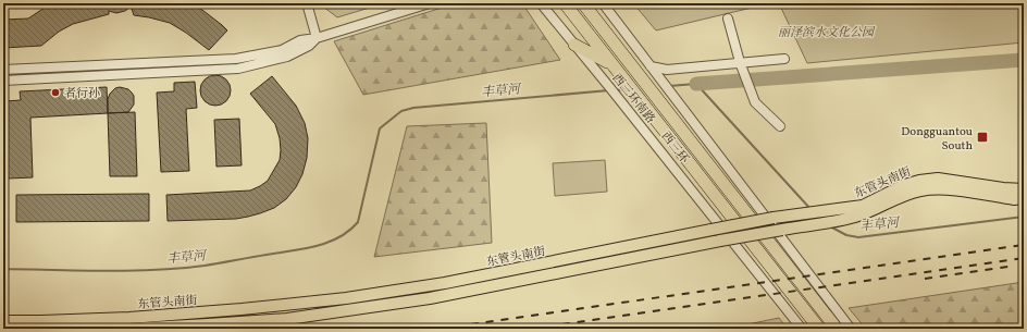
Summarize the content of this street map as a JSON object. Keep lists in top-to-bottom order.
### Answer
{
  "streets": {
    "highway": ["西三环"],
    "main road": ["东管头南街"],
    "street": ["西三环南路"]
  },
  "water": ["丰草河"],
  "parks": ["丽泽滨水文化公园"],
  "places": {
    "other": ["者行孙"],
    "transit": ["Dongguantou South"]
  }
}
